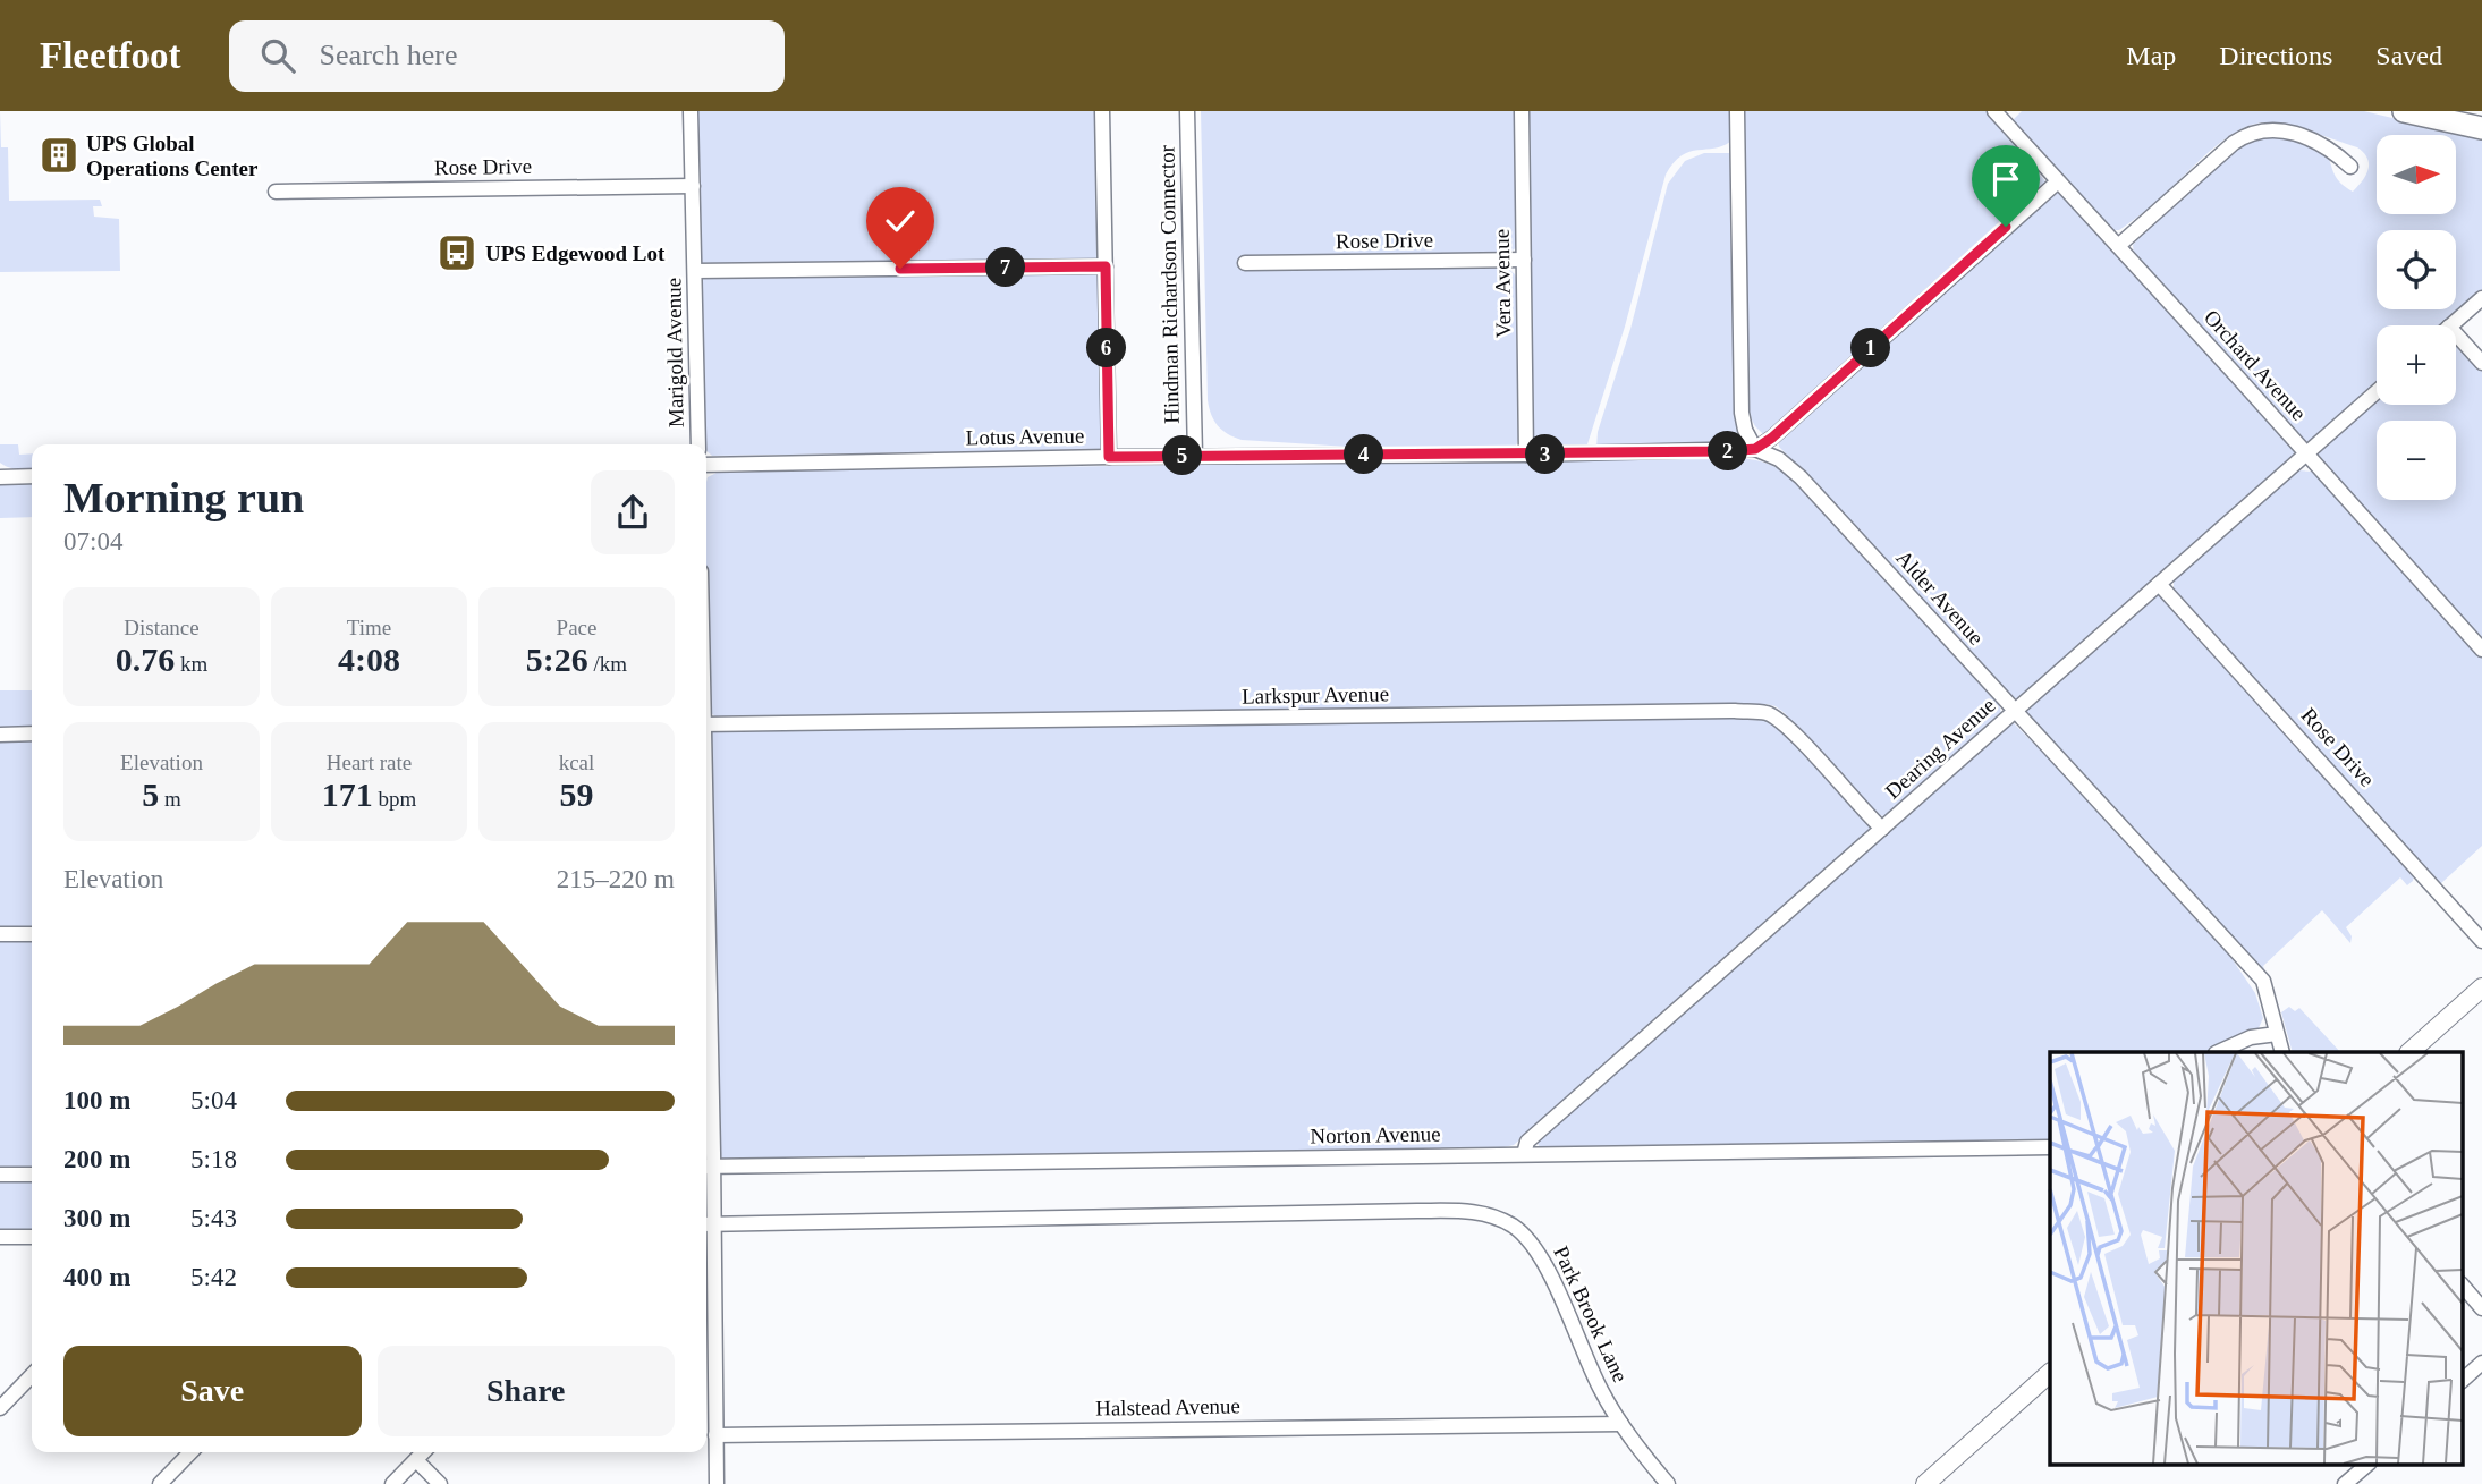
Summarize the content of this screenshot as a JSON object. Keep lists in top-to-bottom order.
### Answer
{
  "streets": {
    "street": [
      "Rose Drive",
      "Vera Avenue",
      "Hindman Richardson Connector",
      "Marigold Avenue",
      "Orchard Avenue",
      "Lotus Avenue",
      "Alder Avenue",
      "Larkspur Avenue",
      "Dearing Avenue",
      "Norton Avenue",
      "Park Brook Lane",
      "Halstead Avenue"
    ]
  },
  "crossings": [
    ["Rose Drive", "Vera Avenue"],
    ["Rose Drive", "Marigold Avenue"],
    ["Rose Drive", "Dearing Avenue"],
    ["Vera Avenue", "Lotus Avenue"],
    ["Hindman Richardson Connector", "Lotus Avenue"],
    ["Orchard Avenue", "Dearing Avenue"],
    ["Lotus Avenue", "Alder Avenue"],
    ["Alder Avenue", "Dearing Avenue"],
    ["Larkspur Avenue", "Dearing Avenue"],
    ["Dearing Avenue", "Norton Avenue"],
    ["Park Brook Lane", "Halstead Avenue"]
  ],
  "places": {
    "building": ["UPS Global Operations Center"],
    "bus stop": ["UPS Edgewood Lot"]
  },
  "north": "right",
  "page": {
    "header": "Fleetfoot",
    "search": "Search here",
    "nav": ["Map", "Directions", "Saved"],
    "map_buttons": ["+", "−"],
    "pins": [
      "7",
      "1",
      "6",
      "2",
      "3",
      "4",
      "5"
    ],
    "heading": ["Morning run", "07:04"],
    "stats": [
      ["Distance", "0.76 km"],
      ["Time", "4:08"],
      ["Pace", "5:26 /km"],
      ["Elevation", "5 m"],
      ["Heart rate", "171 bpm"],
      ["kcal", "59"]
    ],
    "chart": ["Elevation", "215–220 m"],
    "list": [
      {
        "name": "100 m",
        "note": "5:04"
      },
      {
        "name": "200 m",
        "note": "5:18"
      },
      {
        "name": "300 m",
        "note": "5:43"
      },
      {
        "name": "400 m",
        "note": "5:42"
      }
    ],
    "buttons": ["Save", "Share"]
  }
}
